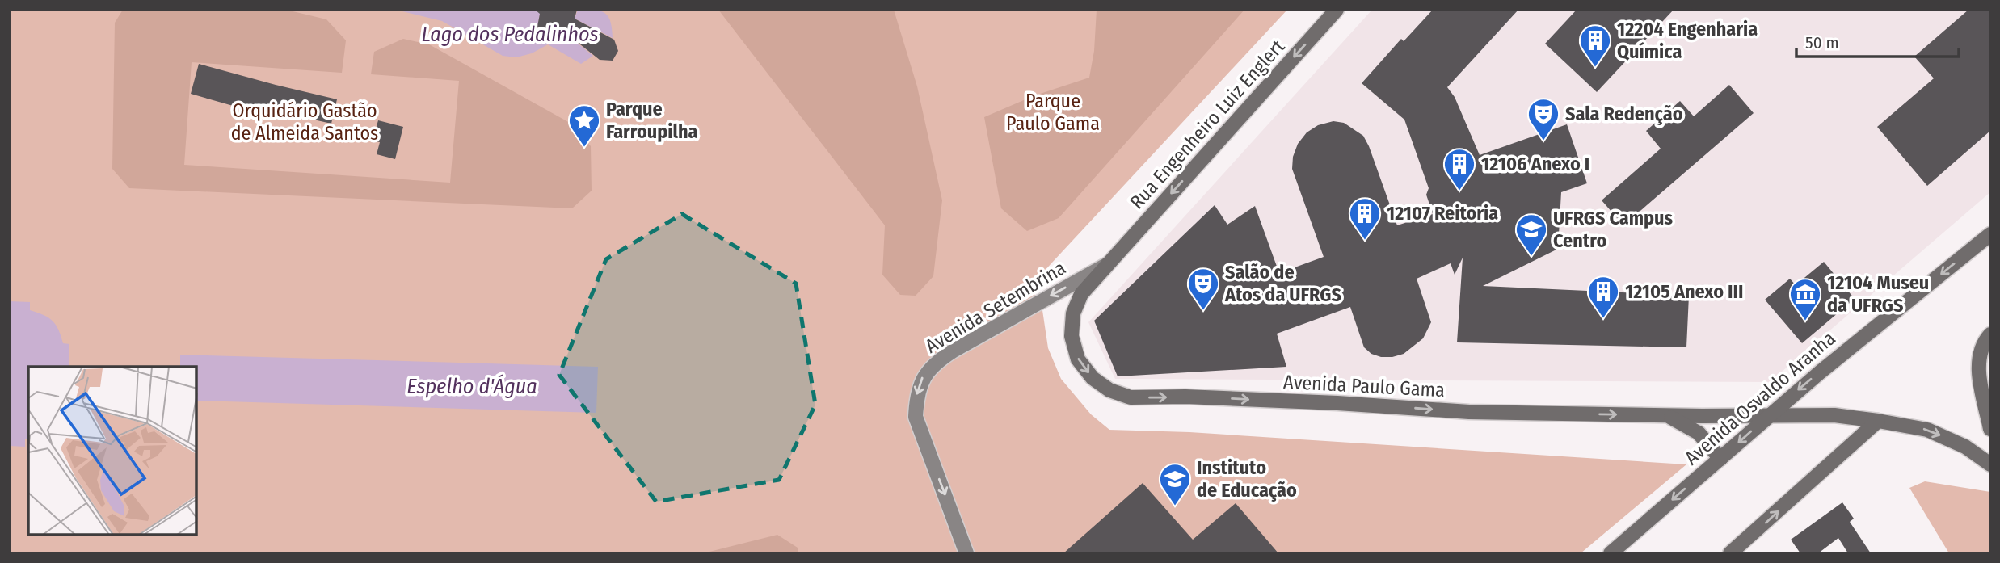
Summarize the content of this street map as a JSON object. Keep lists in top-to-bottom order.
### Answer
{
  "streets": {
    "main road": ["Rua Engenheiro Luiz Englert", "Avenida Paulo Gama", "Avenida Osvaldo Aranha"],
    "street": ["Avenida Setembrina"]
  },
  "crossings": [
    ["Rua Engenheiro Luiz Englert", "Avenida Setembrina"],
    ["Rua Engenheiro Luiz Englert", "Avenida Paulo Gama"],
    ["Avenida Setembrina", "Avenida Paulo Gama"],
    ["Avenida Paulo Gama", "Avenida Osvaldo Aranha"]
  ],
  "one_way": ["Rua Engenheiro Luiz Englert", "Avenida Paulo Gama"],
  "water": ["Lago dos Pedalinhos", "Espelho d'Água"],
  "parks": ["Parque Paulo Gama", "Orquidário Gastão de Almeida Santos"],
  "places": {
    "building": [
      "12204 Engenharia Química",
      "12106 Anexo I",
      "12107 Reitoria",
      "12105 Anexo III"
    ],
    "theatre": ["Sala Redenção", "Salão de Atos da UFRGS"],
    "place": ["Parque Farroupilha"],
    "school or university": ["UFRGS Campus Centro", "Instituto de Educação"],
    "museum": ["12104 Museu da UFRGS"]
  },
  "scale_bar": "50 m"
}
